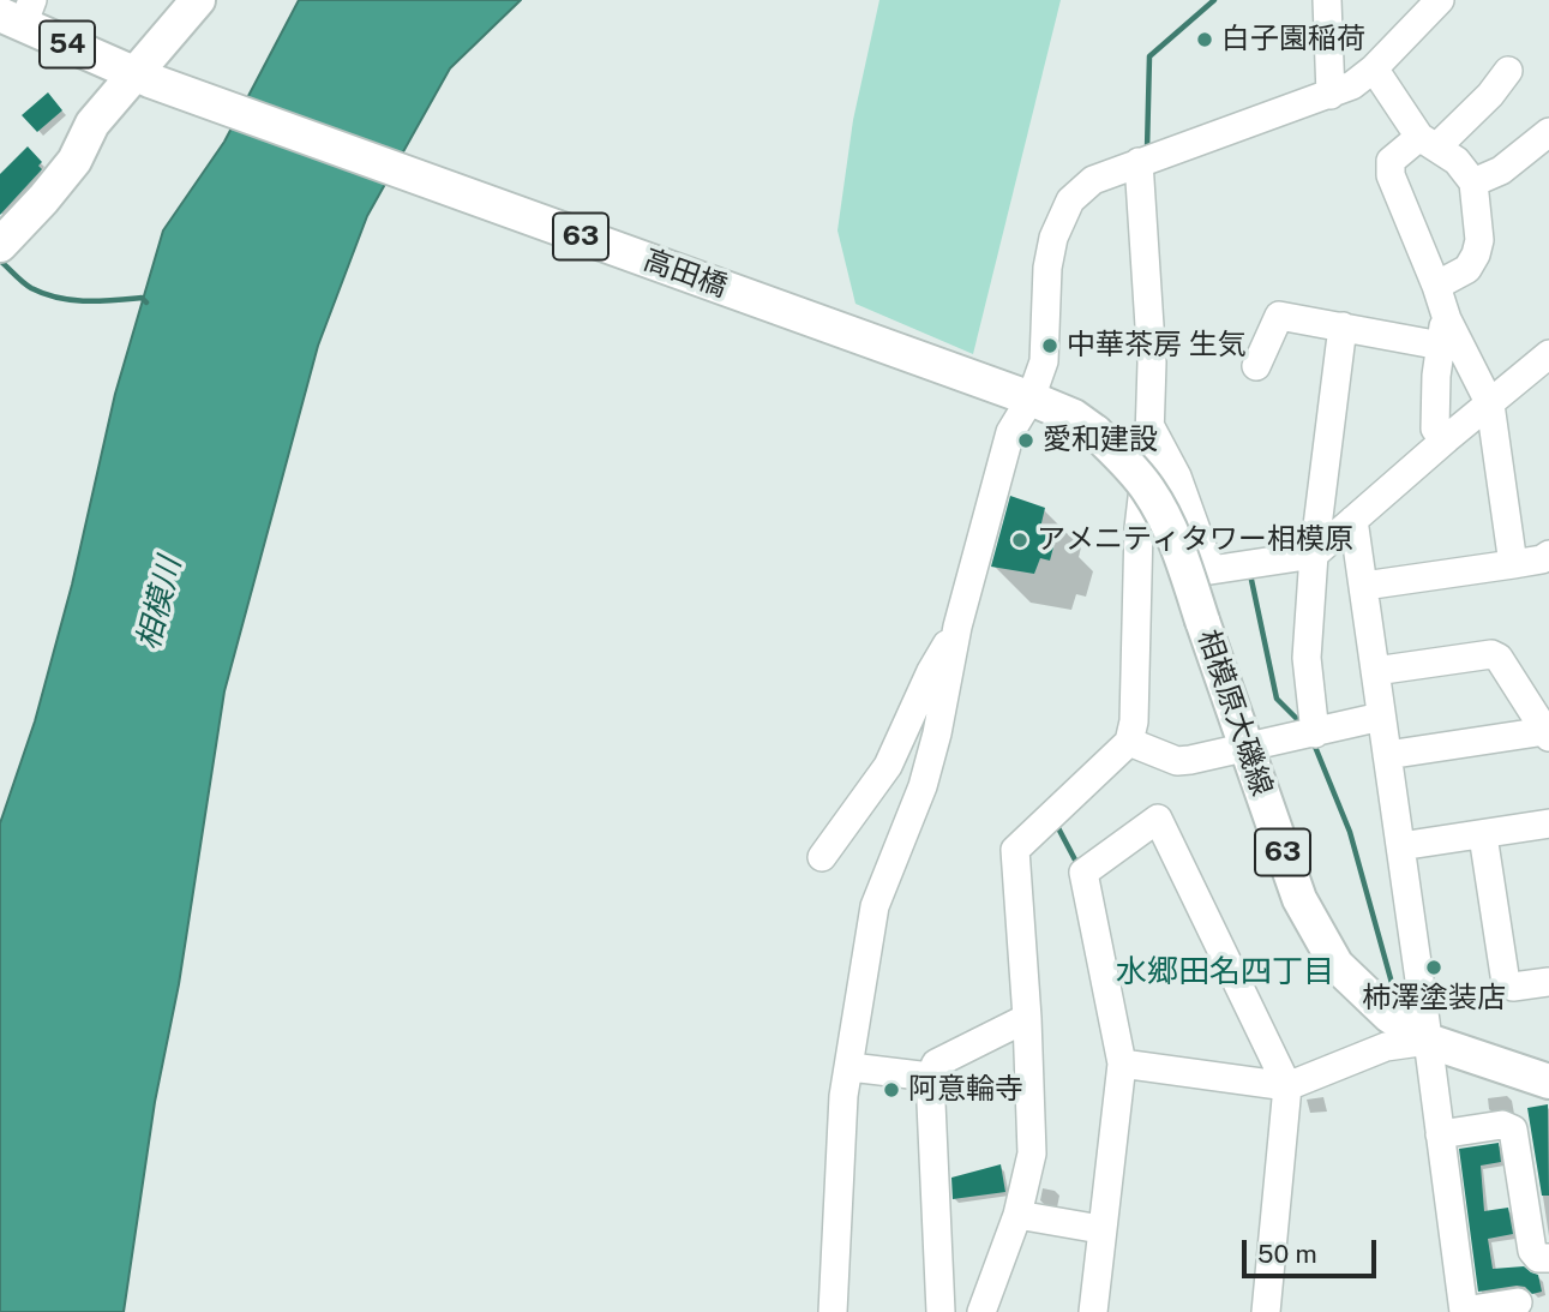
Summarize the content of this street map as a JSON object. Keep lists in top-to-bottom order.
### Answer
{
  "streets": {
    "main road": [
      "54",
      "63",
      "高田橋",
      "相模原大磯線"
    ]
  },
  "crossings": [
    ["54", "高田橋"],
    ["高田橋", "相模原大磯線"]
  ],
  "districts": ["水郷田名四丁目"],
  "water": ["相模川"],
  "places": [
    "白子園稲荷",
    "中華茶房 生気",
    "愛和建設",
    "アメニティタワー相模原",
    "柿澤塗装店",
    "阿意輪寺"
  ],
  "scale_bar": "50 m"
}
